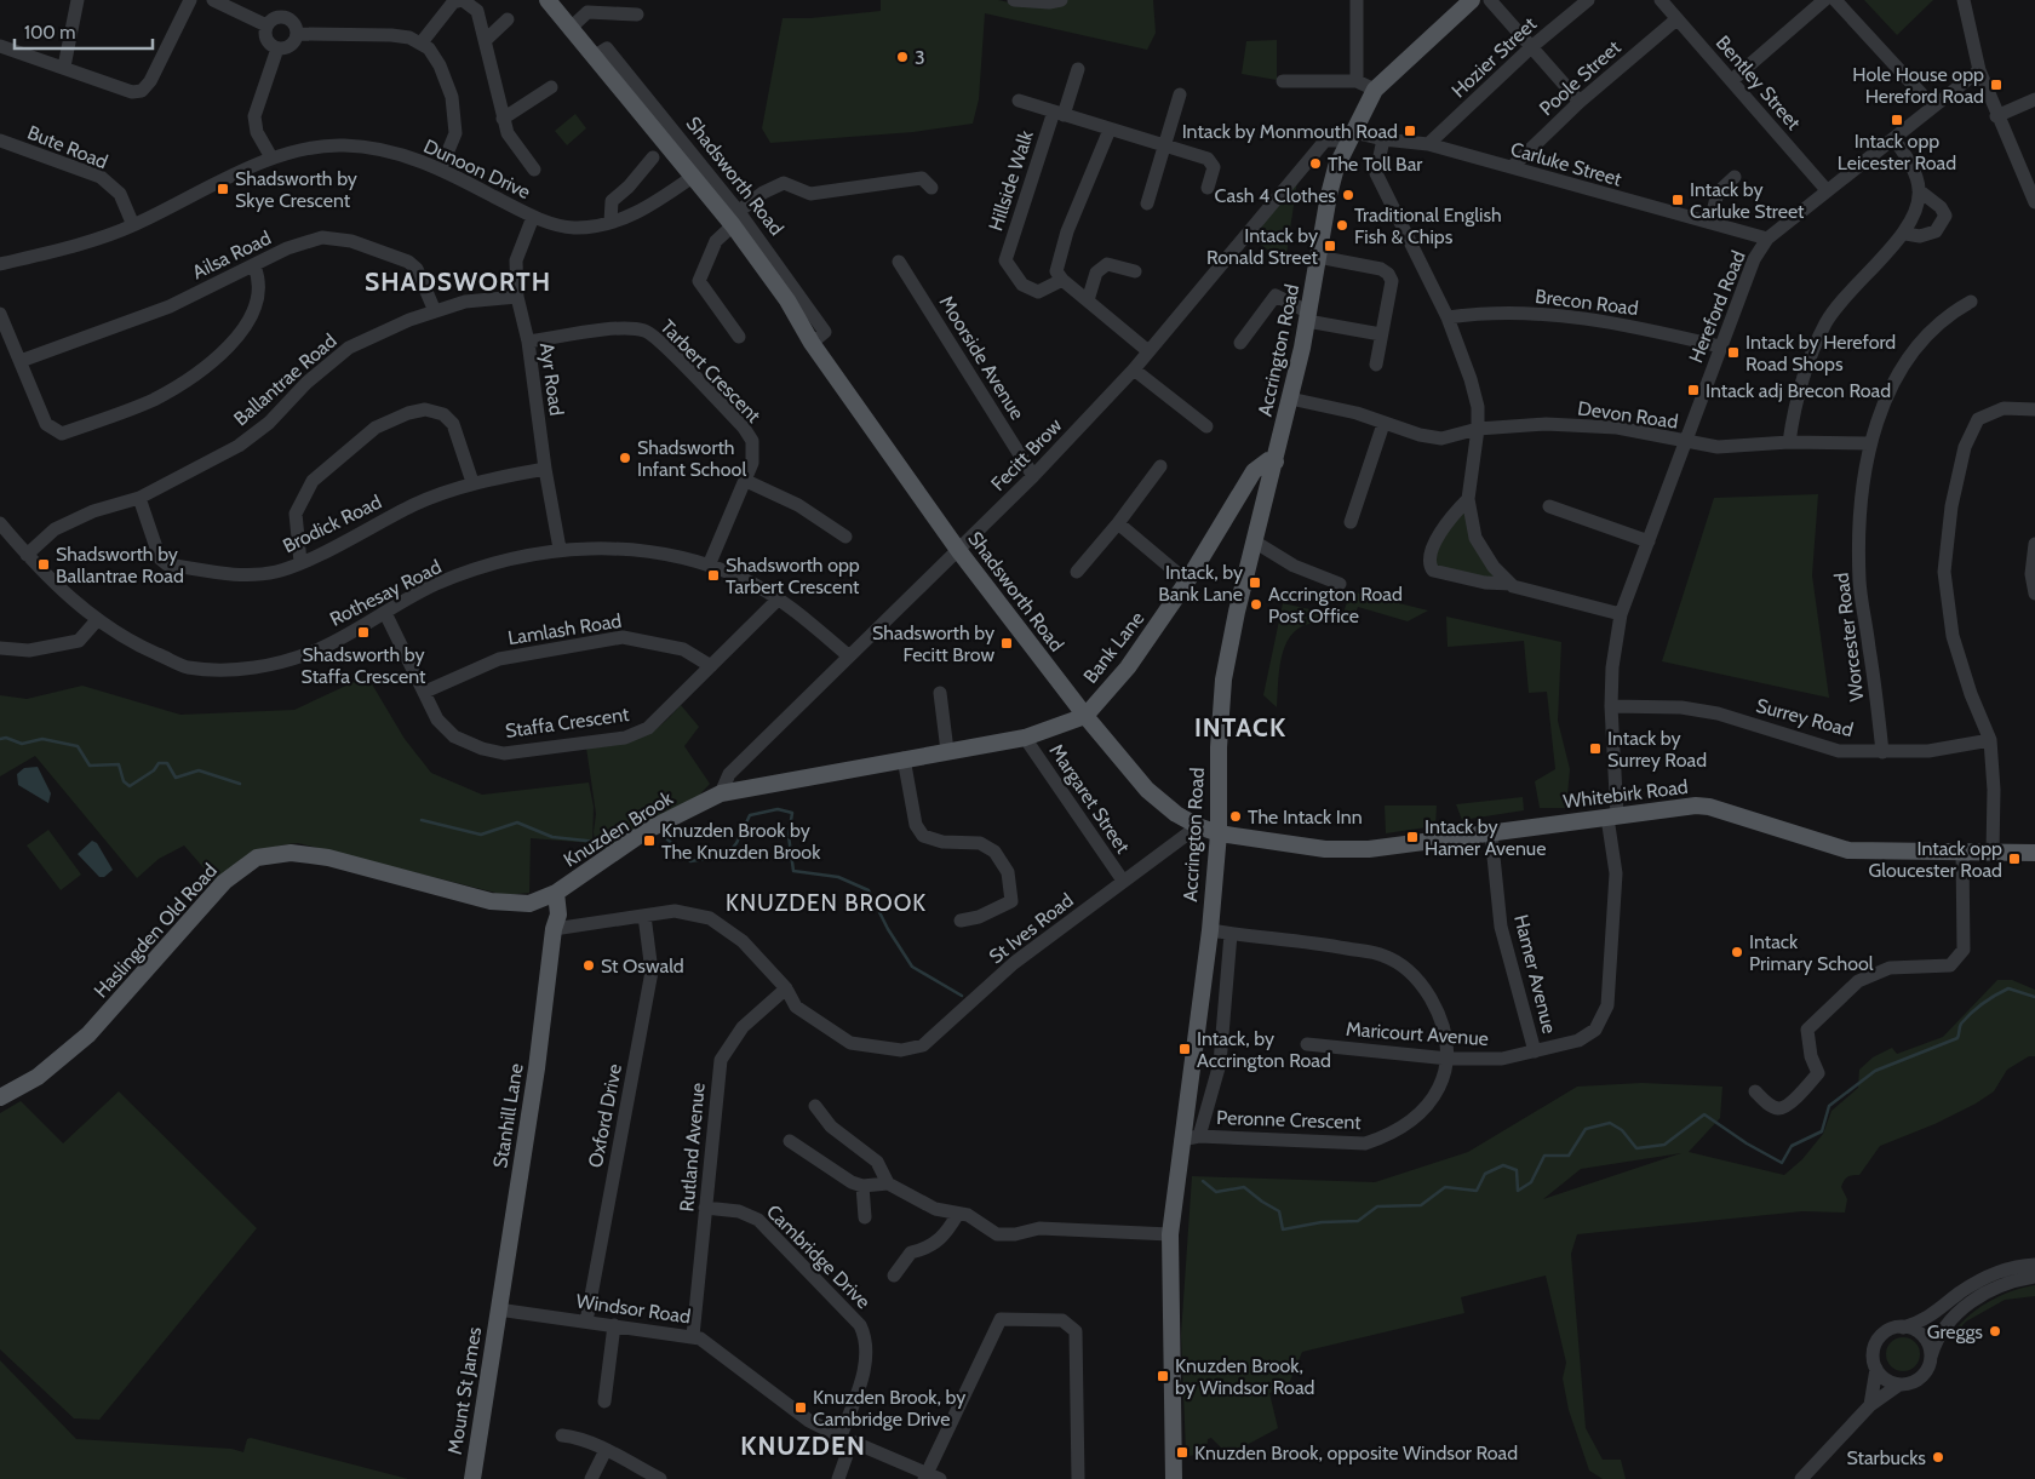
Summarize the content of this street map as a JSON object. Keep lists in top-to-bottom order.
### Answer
{
  "streets": {
    "main road": [
      "Shadsworth Road",
      "Accrington Road",
      "Bank Lane",
      "Whitebirk Road",
      "Knuzden Brook",
      "Haslingden Old Road",
      "Stanhill Lane",
      "Mount St James"
    ],
    "street": [
      "Hozier Street",
      "Poole Street",
      "Bentley Street",
      "Bute Road",
      "Carluke Street",
      "Dunoon Drive",
      "Hillside Walk",
      "Ailsa Road",
      "Brecon Road",
      "Hereford Road",
      "Moorside Avenue",
      "Tarbert Crescent",
      "Ballantrae Road",
      "Ayr Road",
      "Devon Road",
      "Fecitt Brow",
      "Brodick Road",
      "Rothesay Road",
      "Lamlash Road",
      "Worcester Road",
      "Surrey Road",
      "Staffa Crescent",
      "Margaret Street",
      "St Ives Road",
      "Hamer Avenue",
      "Maricourt Avenue",
      "Oxford Drive",
      "Peronne Crescent",
      "Rutland Avenue",
      "Cambridge Drive",
      "Windsor Road"
    ]
  },
  "crossings": [
    ["Hozier Street", "Carluke Street"],
    ["Poole Street", "Bentley Street"],
    ["Poole Street", "Carluke Street"],
    ["Bentley Street", "Hereford Road"],
    ["Bute Road", "Dunoon Drive"],
    ["Carluke Street", "Hereford Road"],
    ["Carluke Street", "Accrington Road"],
    ["Carluke Street", "Fecitt Brow"],
    ["Dunoon Drive", "Shadsworth Road"],
    ["Dunoon Drive", "Ayr Road"],
    ["Shadsworth Road", "Accrington Road"],
    ["Shadsworth Road", "Fecitt Brow"],
    ["Shadsworth Road", "Bank Lane"],
    ["Shadsworth Road", "Whitebirk Road"],
    ["Shadsworth Road", "St Ives Road"],
    ["Ailsa Road", "Ballantrae Road"],
    ["Brecon Road", "Hereford Road"],
    ["Hereford Road", "Devon Road"],
    ["Hereford Road", "Surrey Road"],
    ["Hereford Road", "Whitebirk Road"],
    ["Hereford Road", "Maricourt Avenue"],
    ["Accrington Road", "Devon Road"],
    ["Accrington Road", "Fecitt Brow"],
    ["Accrington Road", "Bank Lane"],
    ["Accrington Road", "Whitebirk Road"],
    ["Accrington Road", "Peronne Crescent"],
    ["Moorside Avenue", "Fecitt Brow"],
    ["Tarbert Crescent", "Ayr Road"],
    ["Tarbert Crescent", "Rothesay Road"],
    ["Ballantrae Road", "Ayr Road"],
    ["Ballantrae Road", "Brodick Road"],
    ["Ballantrae Road", "Rothesay Road"],
    ["Ayr Road", "Brodick Road"],
    ["Ayr Road", "Rothesay Road"],
    ["Devon Road", "Worcester Road"],
    ["Fecitt Brow", "Rothesay Road"],
    ["Fecitt Brow", "Bank Lane"],
    ["Fecitt Brow", "Knuzden Brook"],
    ["Rothesay Road", "Staffa Crescent"],
    ["Lamlash Road", "Staffa Crescent"],
    ["Worcester Road", "Surrey Road"],
    ["Bank Lane", "Margaret Street"],
    ["Bank Lane", "Knuzden Brook"],
    ["Whitebirk Road", "Hamer Avenue"],
    ["Whitebirk Road", "Maricourt Avenue"],
    ["Margaret Street", "St Ives Road"],
    ["Knuzden Brook", "Haslingden Old Road"],
    ["Knuzden Brook", "Stanhill Lane"],
    ["St Ives Road", "Stanhill Lane"],
    ["St Ives Road", "Oxford Drive"],
    ["St Ives Road", "Rutland Avenue"],
    ["Hamer Avenue", "Maricourt Avenue"],
    ["Maricourt Avenue", "Peronne Crescent"],
    ["Stanhill Lane", "Windsor Road"],
    ["Stanhill Lane", "Mount St James"],
    ["Oxford Drive", "Windsor Road"],
    ["Rutland Avenue", "Cambridge Drive"],
    ["Rutland Avenue", "Windsor Road"],
    ["Cambridge Drive", "Windsor Road"],
    ["Windsor Road", "Mount St James"]
  ],
  "districts": [
    "SHADSWORTH",
    "INTACK",
    "KNUZDEN BROOK",
    "KNUZDEN"
  ],
  "places": {
    "other": [
      "3",
      "The Toll Bar",
      "Cash 4 Clothes",
      "Traditional English Fish & Chips",
      "Shadsworth Infant School",
      "Accrington Road Post Office",
      "The Intack Inn",
      "Intack Primary School",
      "St Oswald",
      "Greggs",
      "Starbucks"
    ],
    "transit": [
      "Hole House opp Hereford Road",
      "Intack opp Leicester Road",
      "Intack by Monmouth Road",
      "Shadsworth by Skye Crescent",
      "Intack by Carluke Street",
      "Intack by Ronald Street",
      "Intack by Hereford Road Shops",
      "Intack adj Brecon Road",
      "Shadsworth by Ballantrae Road",
      "Shadsworth opp Tarbert Crescent",
      "Intack, by Bank Lane",
      "Shadsworth by Staffa Crescent",
      "Shadsworth by Fecitt Brow",
      "Intack by Surrey Road",
      "Intack by Hamer Avenue",
      "Knuzden Brook by The Knuzden Brook",
      "Intack opp Gloucester Road",
      "Intack, by Accrington Road",
      "Knuzden Brook, by Windsor Road",
      "Knuzden Brook, by Cambridge Drive",
      "Knuzden Brook, opposite Windsor Road"
    ]
  },
  "scale_bar": "100 m"
}
